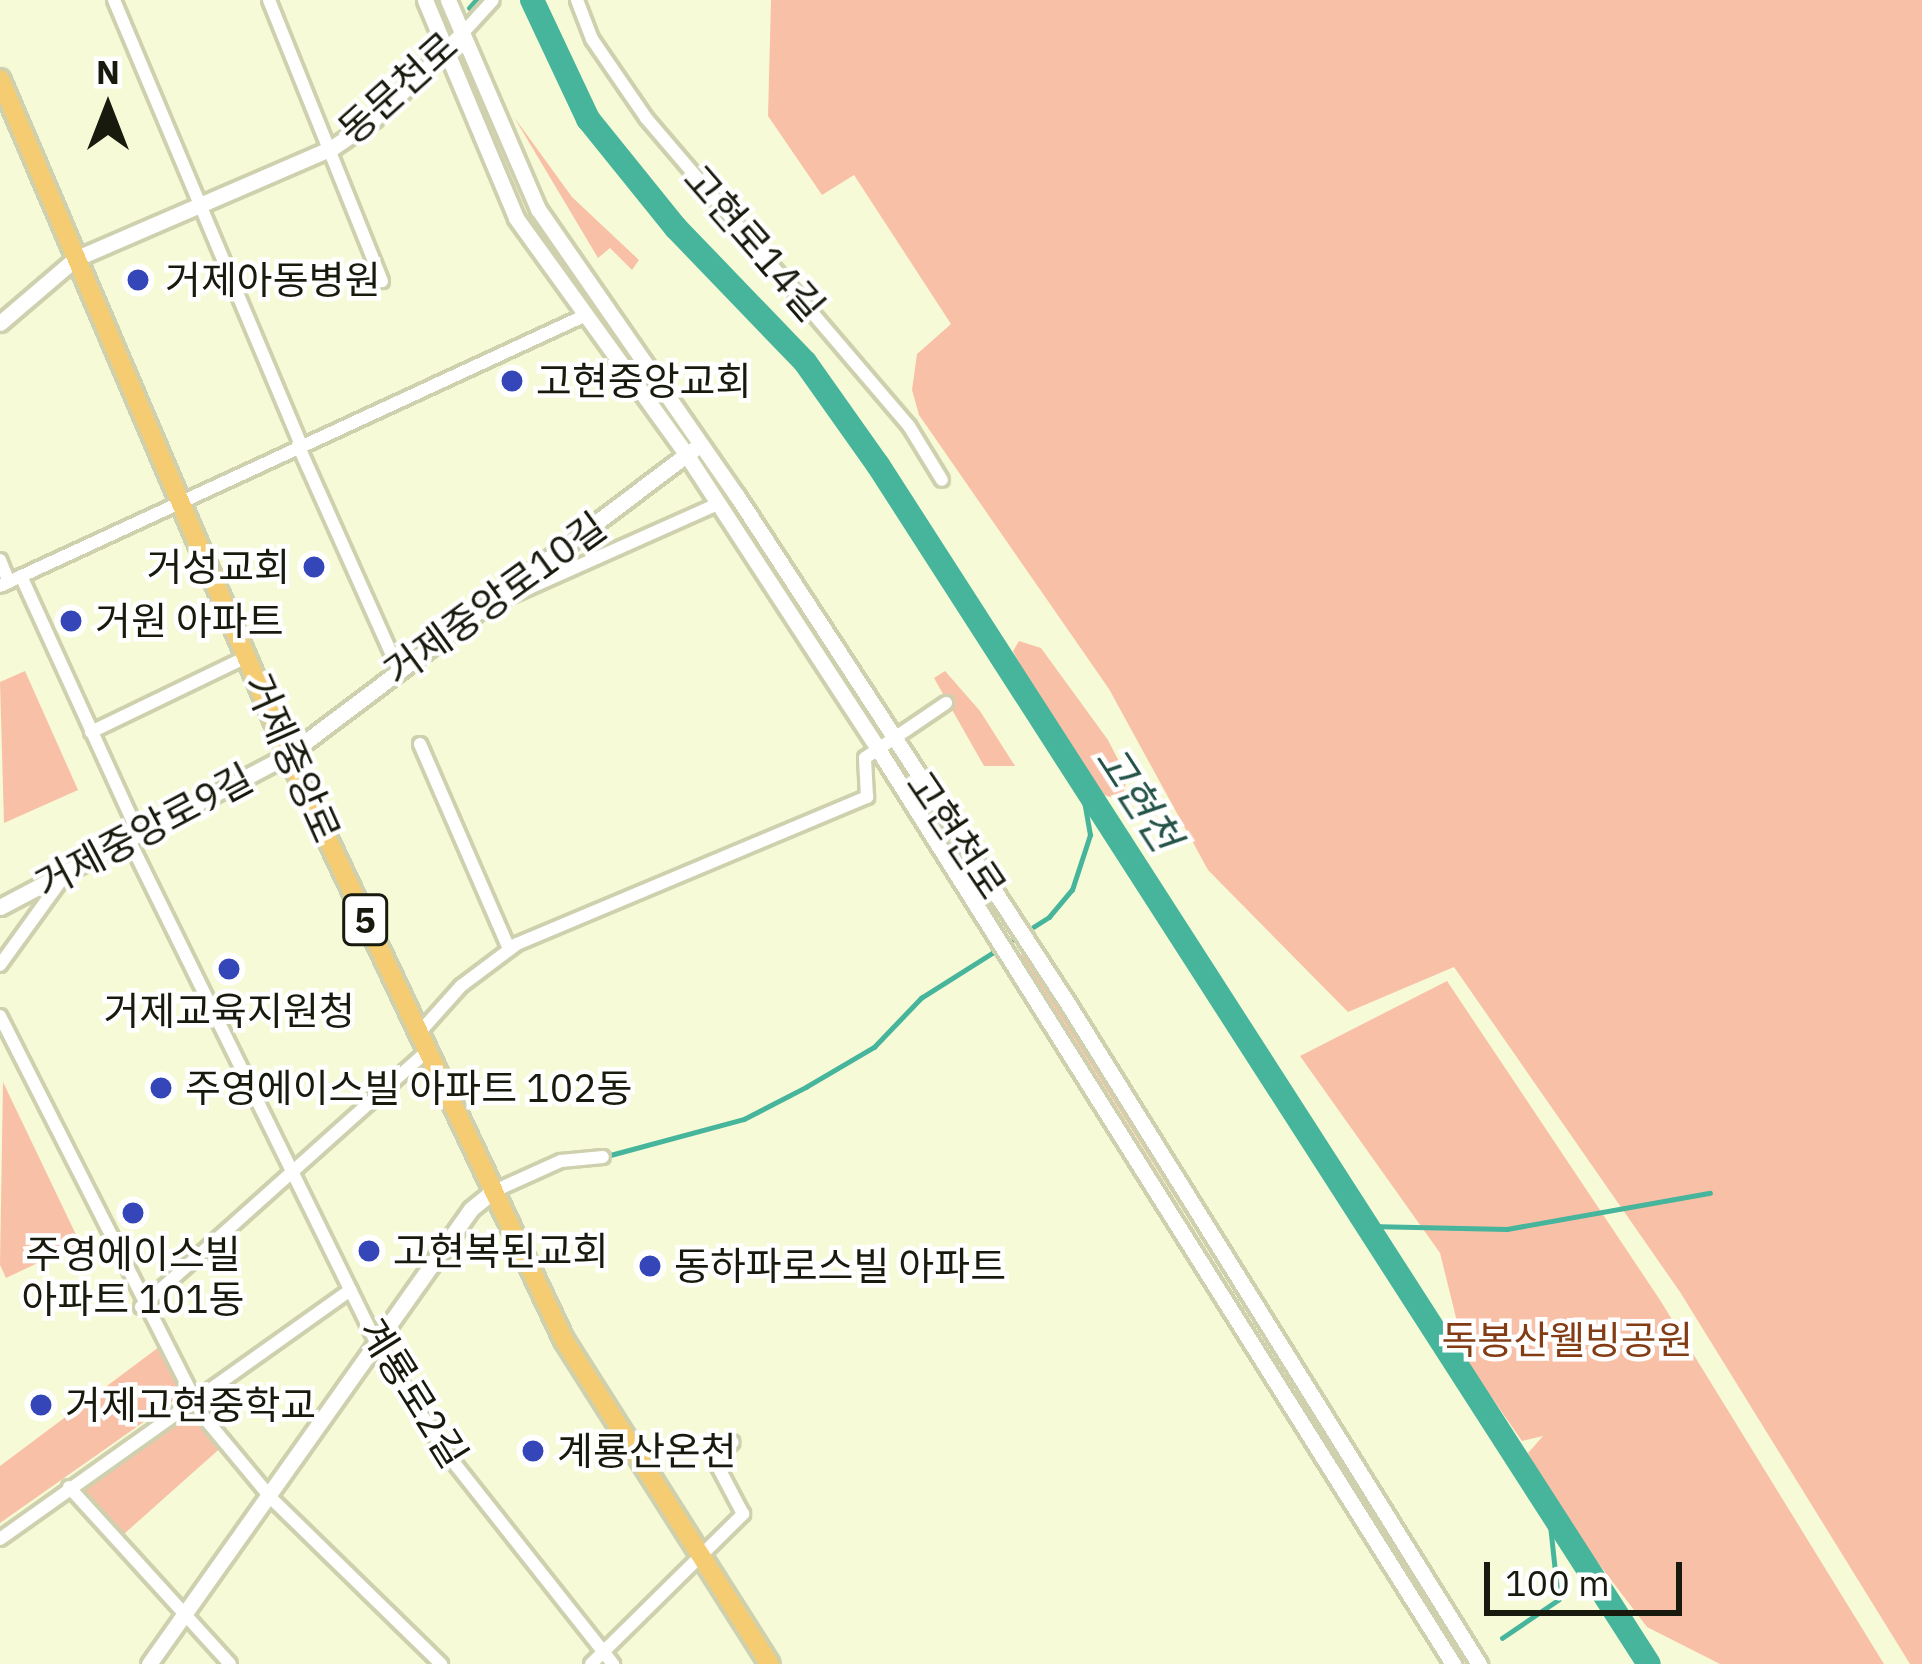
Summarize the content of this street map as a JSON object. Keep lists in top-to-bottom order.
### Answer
{
  "streets": {
    "main road": ["거제중앙로", "5"],
    "street": [
      "동문천로",
      "고현로14길",
      "거제중앙로10길",
      "거제중앙로9길",
      "고현천로",
      "계룡로2길"
    ]
  },
  "crossings": [
    ["동문천로", "거제중앙로"],
    ["동문천로", "고현천로"],
    ["거제중앙로10길", "거제중앙로"],
    ["거제중앙로10길", "거제중앙로9길"],
    ["거제중앙로10길", "고현천로"],
    ["거제중앙로", "거제중앙로9길"],
    ["거제중앙로9길", "계룡로2길"]
  ],
  "water": ["고현천"],
  "parks": ["독봉산웰빙공원"],
  "places": [
    "거제아동병원",
    "고현중앙교회",
    "거성교회",
    "거원 아파트",
    "거제교육지원청",
    "주영에이스빌 아파트 102동",
    "주영에이스빌 아파트 101동",
    "고현복된교회",
    "동하파로스빌 아파트",
    "거제고현중학교",
    "계룡산온천"
  ],
  "scale_bar": "100 m",
  "north": "top"
}
